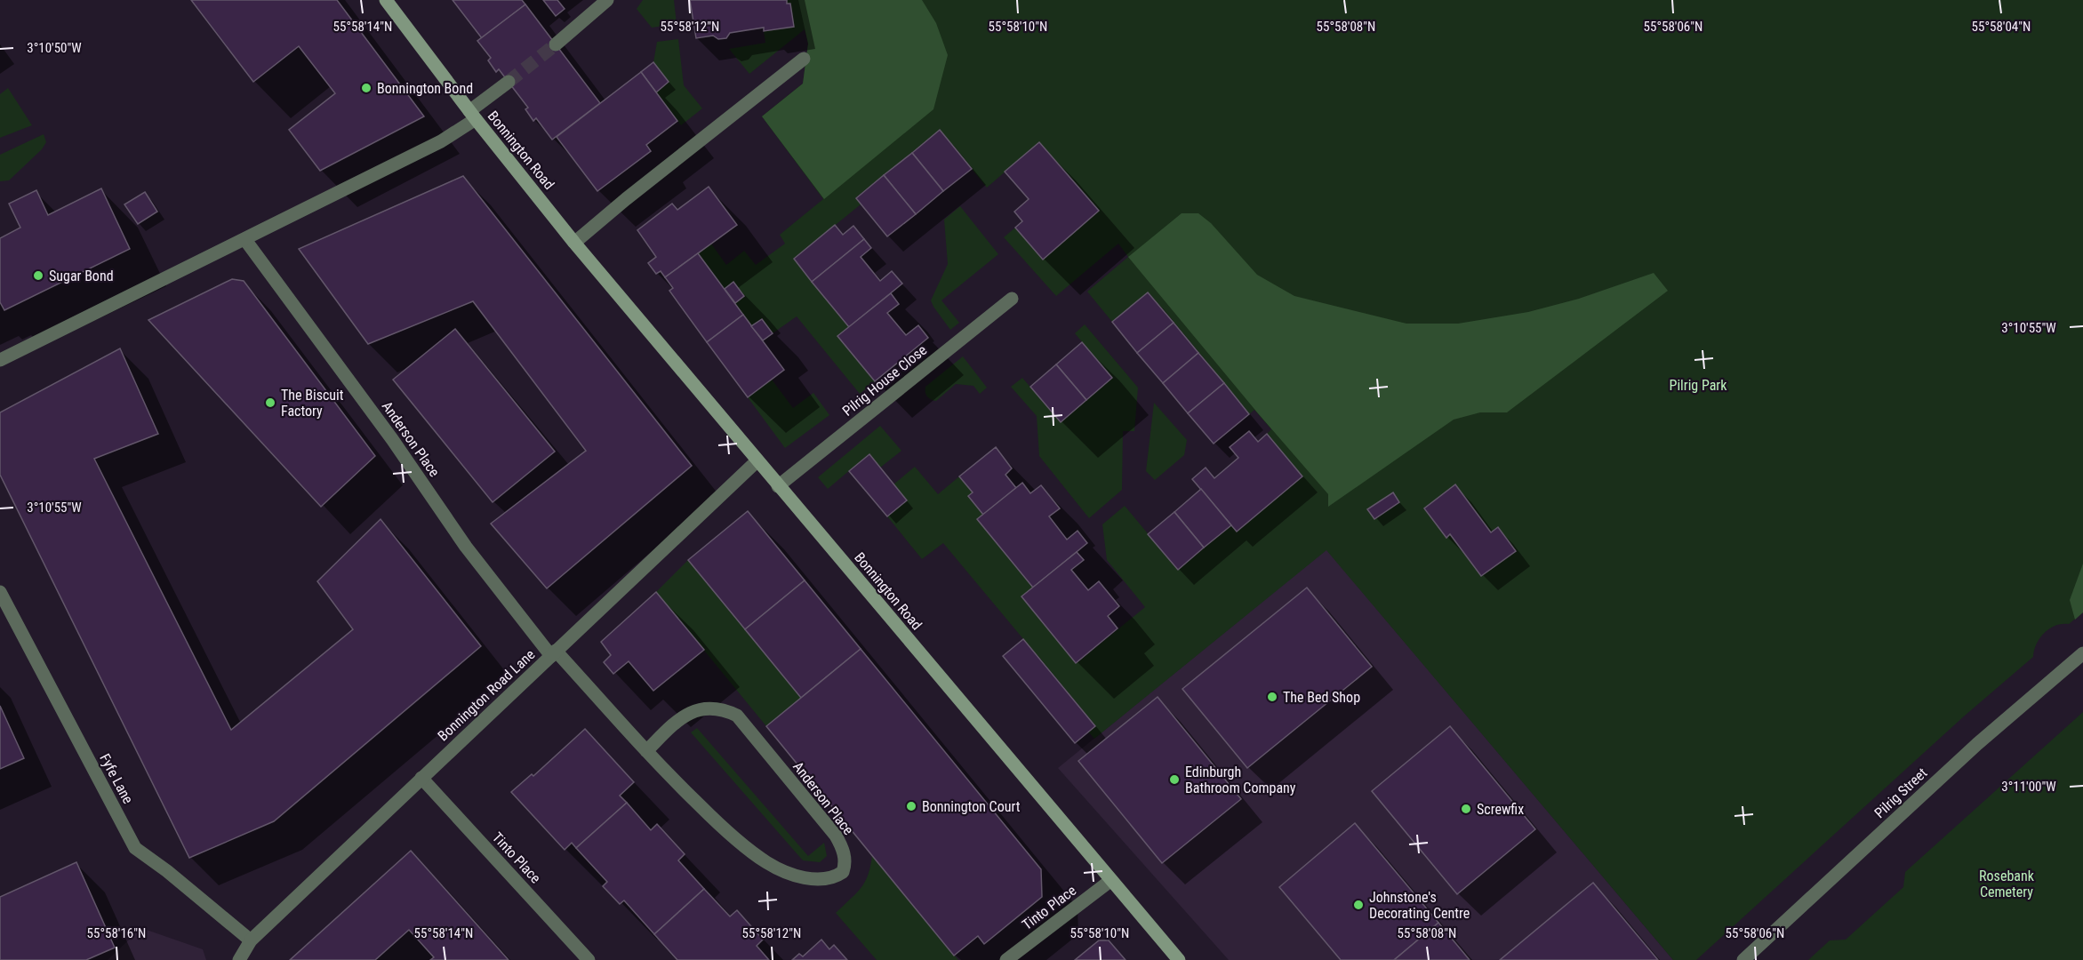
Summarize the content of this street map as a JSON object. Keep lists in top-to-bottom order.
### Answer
{
  "streets": {
    "main road": ["Bonnington Road"],
    "street": [
      "Pilrig House Close",
      "Anderson Place",
      "Bonnington Road Lane",
      "Fyfe Lane",
      "Pilrig Street",
      "Tinto Place"
    ]
  },
  "crossings": [
    ["Bonnington Road", "Pilrig House Close"],
    ["Bonnington Road", "Bonnington Road Lane"],
    ["Bonnington Road", "Tinto Place"],
    ["Anderson Place", "Bonnington Road Lane"],
    ["Bonnington Road Lane", "Fyfe Lane"],
    ["Bonnington Road Lane", "Tinto Place"]
  ],
  "parks": ["Pilrig Park", "Rosebank Cemetery"],
  "places": [
    "Bonnington Bond",
    "Sugar Bond",
    "The Biscuit Factory",
    "The Bed Shop",
    "Edinburgh Bathroom Company",
    "Bonnington Court",
    "Screwfix",
    "Johnstone's Decorating Centre"
  ],
  "coordinates": [
    "55°58'14\"N",
    "55°58'12\"N",
    "55°58'10\"N",
    "55°58'08\"N",
    "55°58'06\"N",
    "55°58'04\"N",
    "3°10'50\"W",
    "3°10'55\"W",
    "3°11'00\"W",
    "55°58'16\"N"
  ]
}
